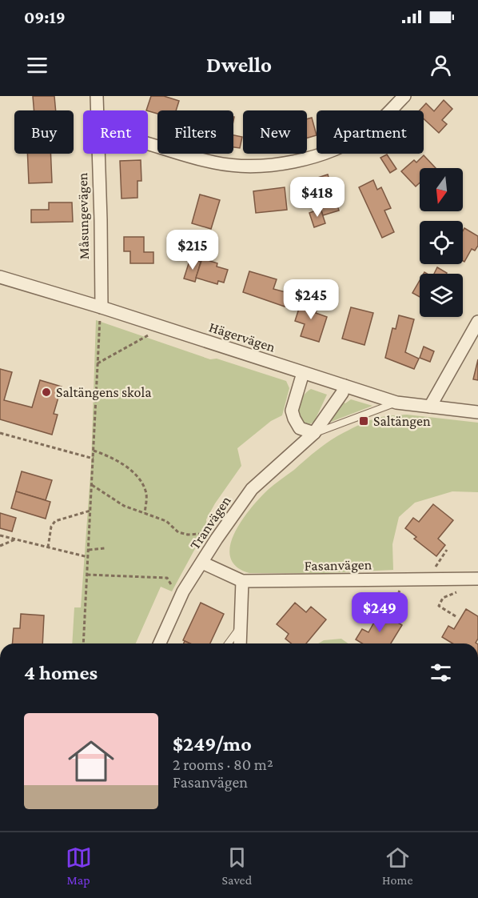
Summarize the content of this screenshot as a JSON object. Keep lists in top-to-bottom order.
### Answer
{
  "streets": {
    "street": [
      "Måsungevägen",
      "Hägervägen",
      "Tranvägen",
      "Fasanvägen"
    ]
  },
  "crossings": [
    ["Måsungevägen", "Hägervägen"],
    ["Hägervägen", "Tranvägen"],
    ["Tranvägen", "Fasanvägen"]
  ],
  "places": {
    "other": ["Saltängens skola"],
    "transit": ["Saltängen"]
  },
  "north": "bottom",
  "page": {
    "status": "09:19",
    "header": "Dwello",
    "chip": [
      "Buy",
      "Rent",
      "Filters",
      "New",
      "Apartment"
    ],
    "price": [
      "$418",
      "$215",
      "$245",
      "$249"
    ],
    "heading": "4 homes",
    "list": [
      {
        "name": "$249/mo",
        "note": "2 rooms · 80 m² · Fasanvägen"
      }
    ],
    "tabs": ["Map", "Saved", "Home"]
  }
}
